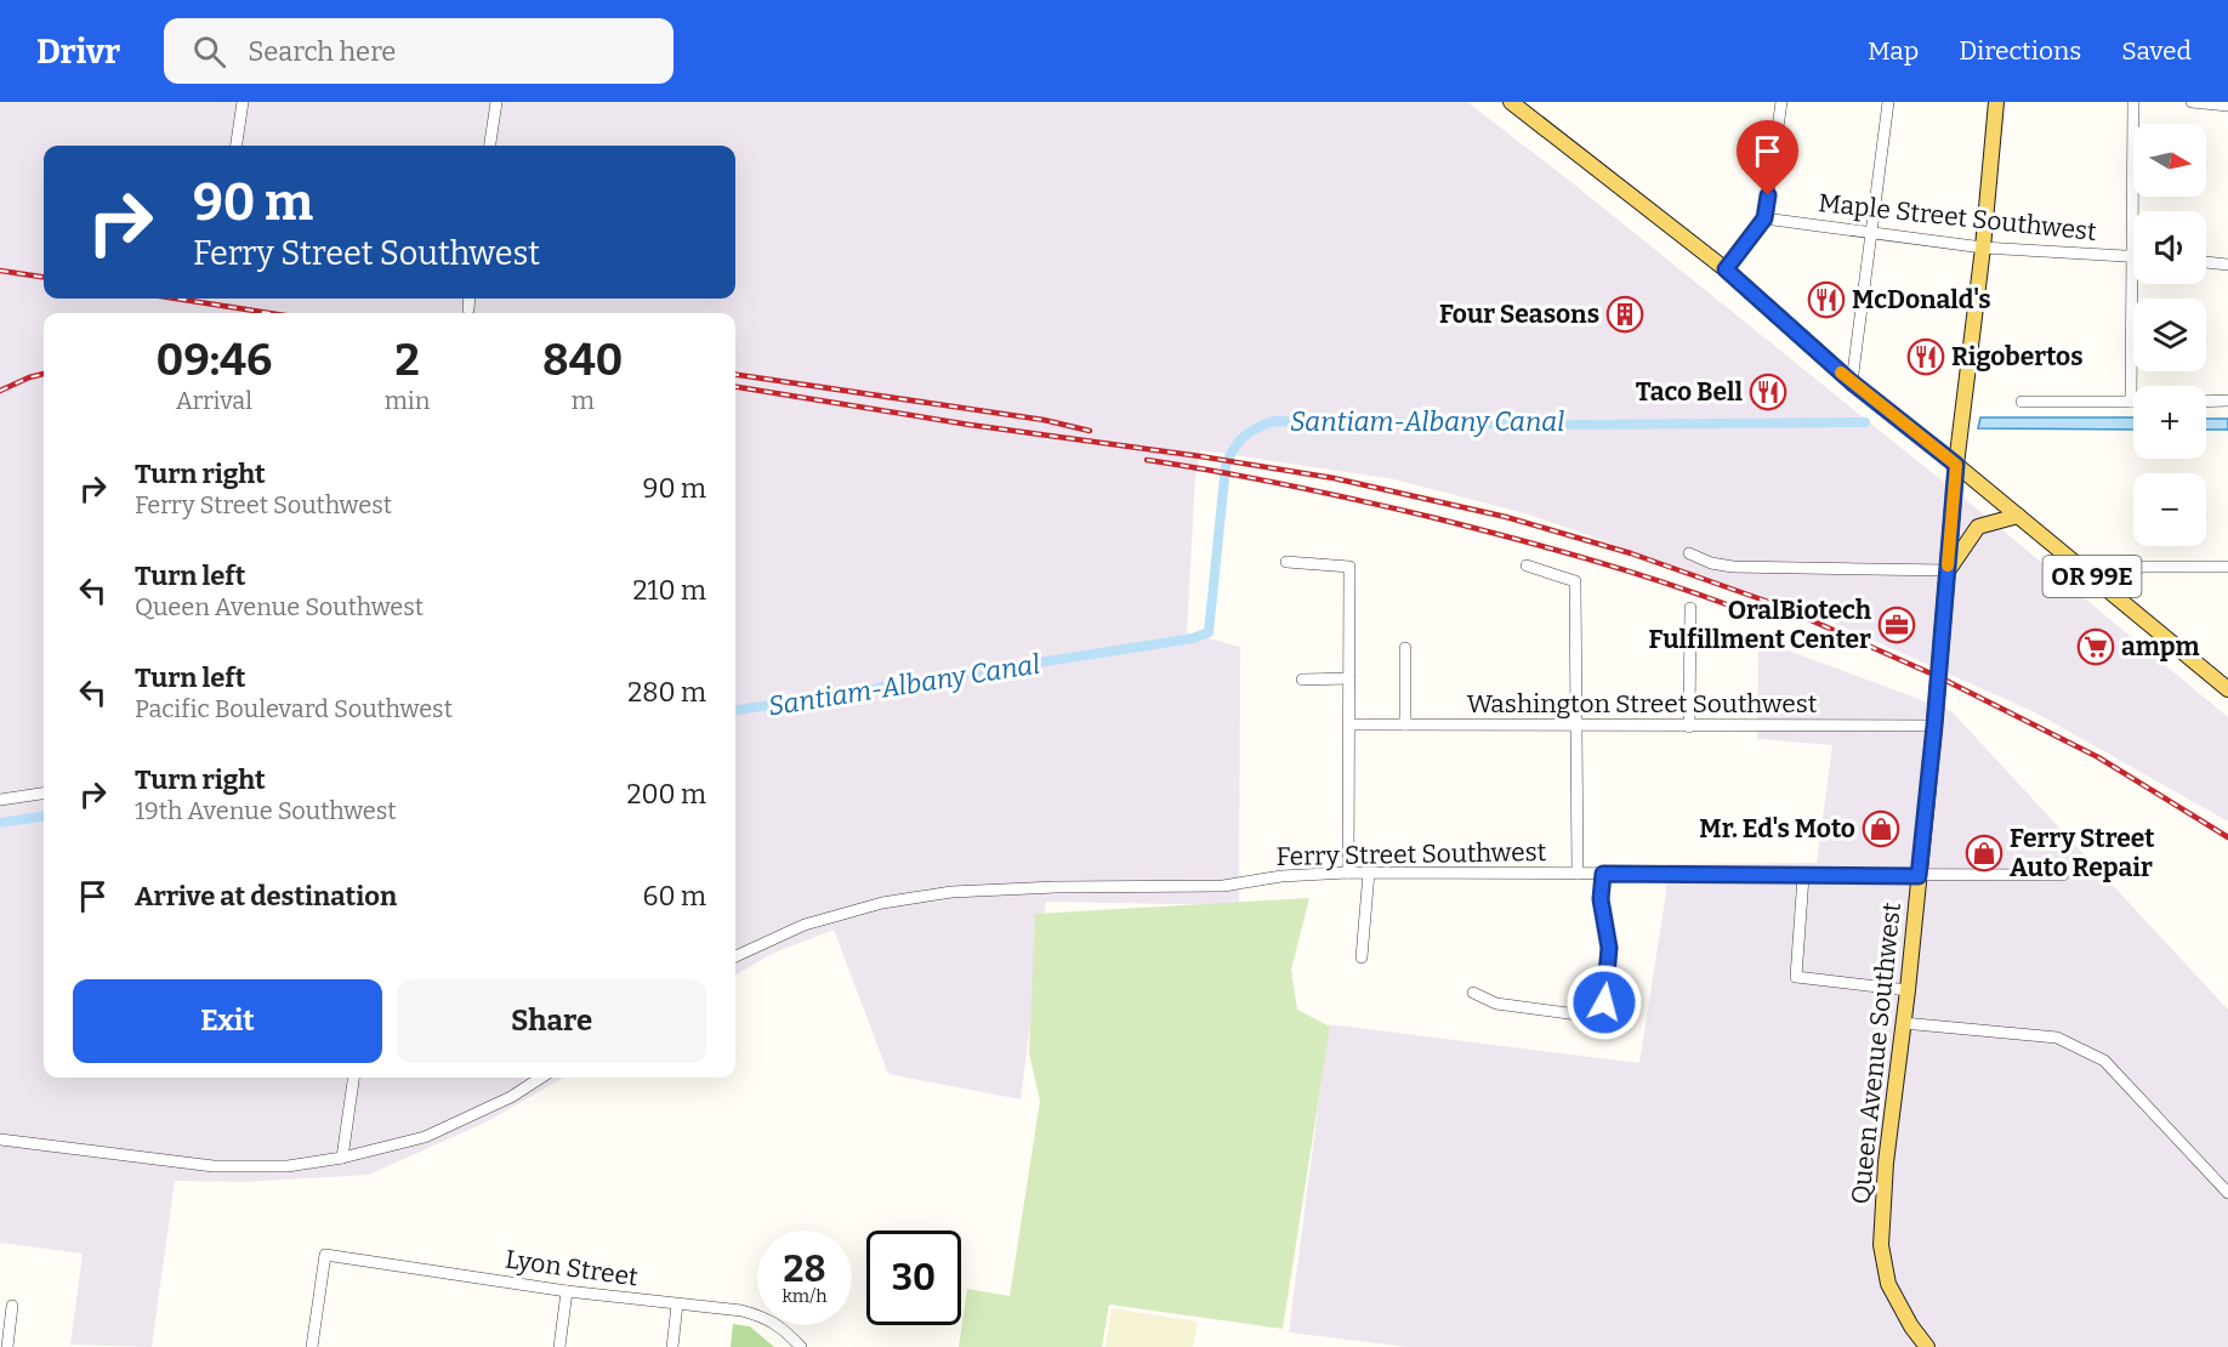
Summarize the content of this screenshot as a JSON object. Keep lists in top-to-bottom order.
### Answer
{
  "streets": {
    "main road": ["OR 99E", "Queen Avenue Southwest"],
    "street": [
      "Maple Street Southwest",
      "Washington Street Southwest",
      "Ferry Street Southwest",
      "Lyon Street"
    ]
  },
  "crossings": [
    ["Maple Street Southwest", "Queen Avenue Southwest"],
    ["OR 99E", "Queen Avenue Southwest"],
    ["Washington Street Southwest", "Queen Avenue Southwest"],
    ["Ferry Street Southwest", "Queen Avenue Southwest"]
  ],
  "water": ["Santiam-Albany Canal"],
  "places": {
    "restaurant": ["McDonald's", "Rigobertos", "Taco Bell"],
    "building": ["Four Seasons"],
    "office": ["OralBiotech Fulfillment Center"],
    "supermarket": ["ampm"],
    "shop": ["Mr. Ed's Moto", "Ferry Street Auto Repair"]
  },
  "north": "right",
  "page": {
    "header": "Drivr",
    "search": "Search here",
    "nav": ["Map", "Directions", "Saved"],
    "map_buttons": ["+", "−"],
    "turn": ["90 m", "Ferry Street Southwest"],
    "eta": [
      "09:46",
      "Arrival",
      "2",
      "min",
      "840",
      "m"
    ],
    "list": [
      {
        "name": "Turn right",
        "note": "Ferry Street Southwest",
        "value": "90 m"
      },
      {
        "name": "Turn left",
        "note": "Queen Avenue Southwest",
        "value": "210 m"
      },
      {
        "name": "Turn left",
        "note": "Pacific Boulevard Southwest",
        "value": "280 m"
      },
      {
        "name": "Turn right",
        "note": "19th Avenue Southwest",
        "value": "200 m"
      },
      {
        "name": "Arrive at destination",
        "value": "60 m"
      }
    ],
    "buttons": ["Exit", "Share"],
    "speed": "28 km/h",
    "limit": "30"
  }
}
